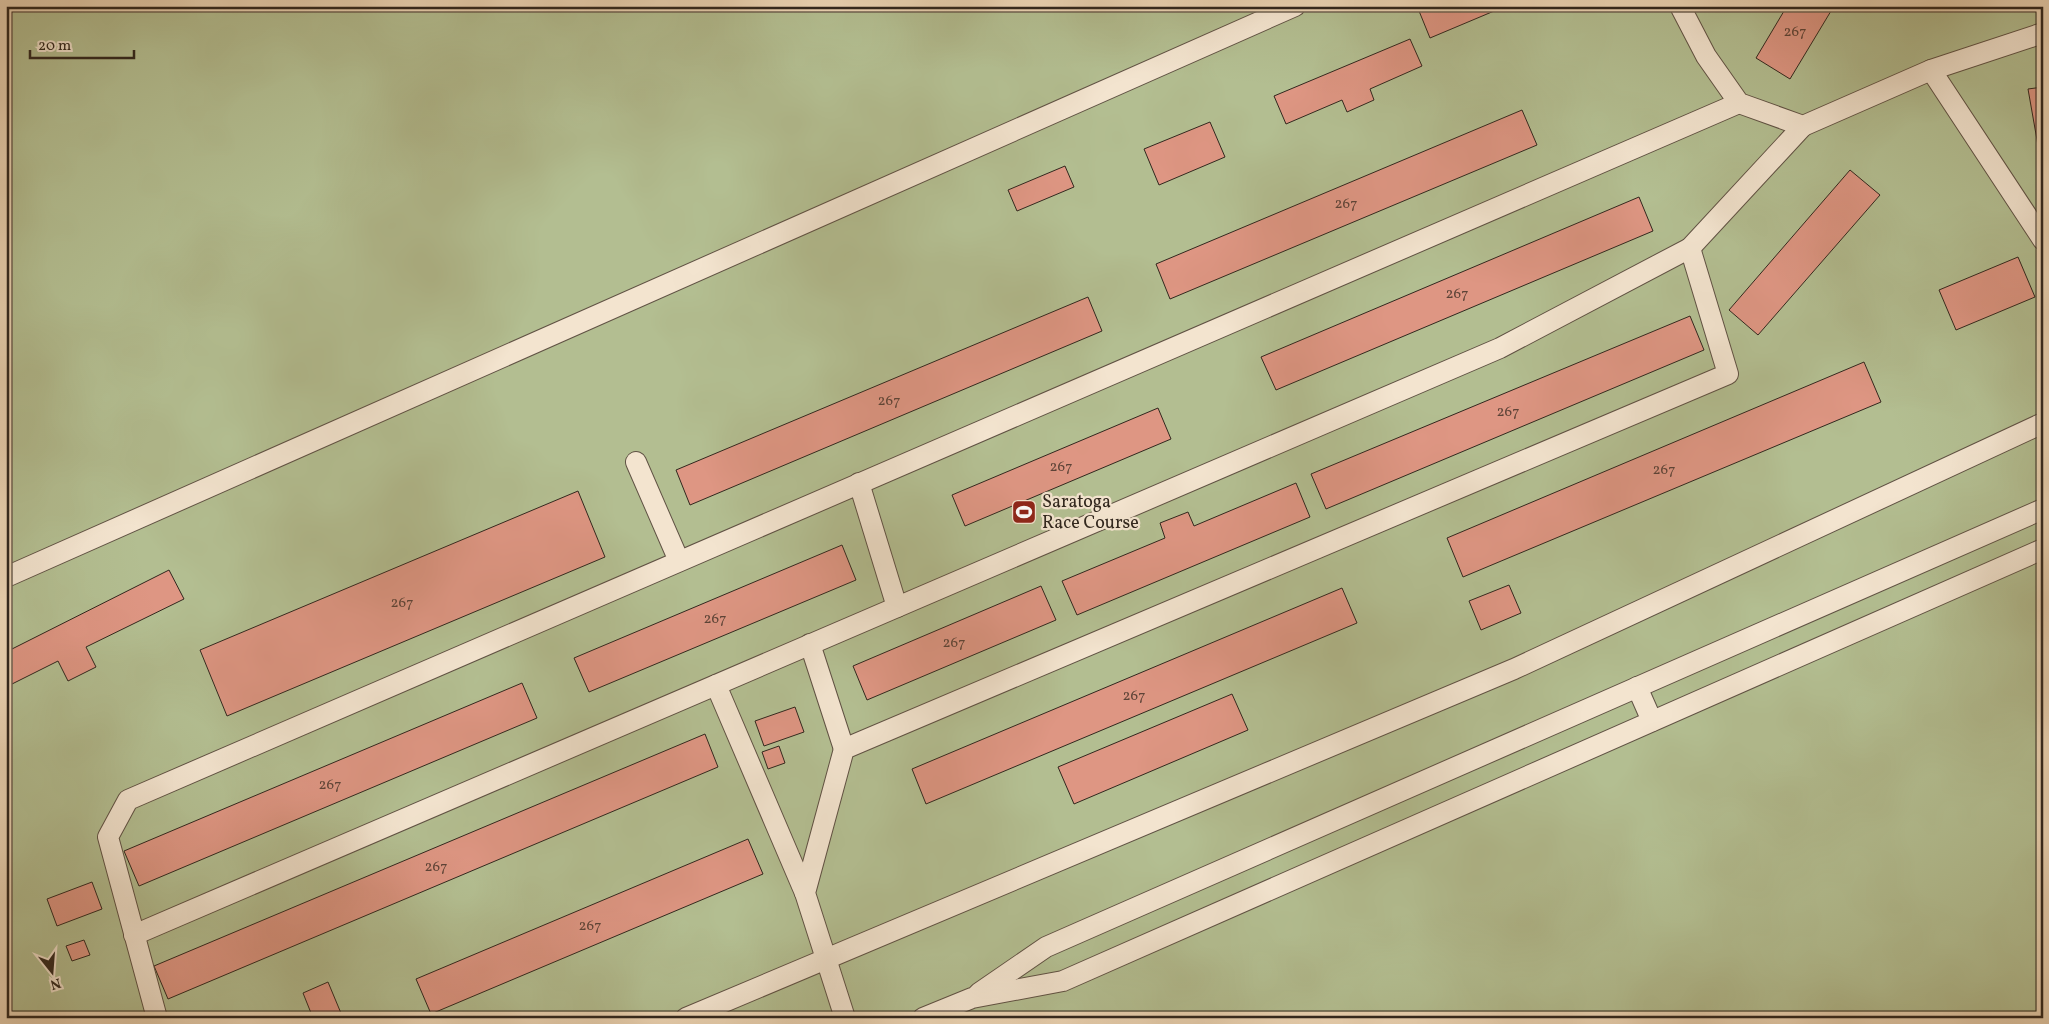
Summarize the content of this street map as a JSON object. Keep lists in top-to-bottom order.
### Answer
{
  "places": {
    "sports": ["Saratoga Race Course"]
  },
  "house_numbers": [
    "267",
    "267",
    "267",
    "267",
    "267",
    "267",
    "267",
    "267",
    "267",
    "267",
    "267",
    "267",
    "267",
    "267"
  ],
  "scale_bar": "20 m",
  "north": "bottom"
}
